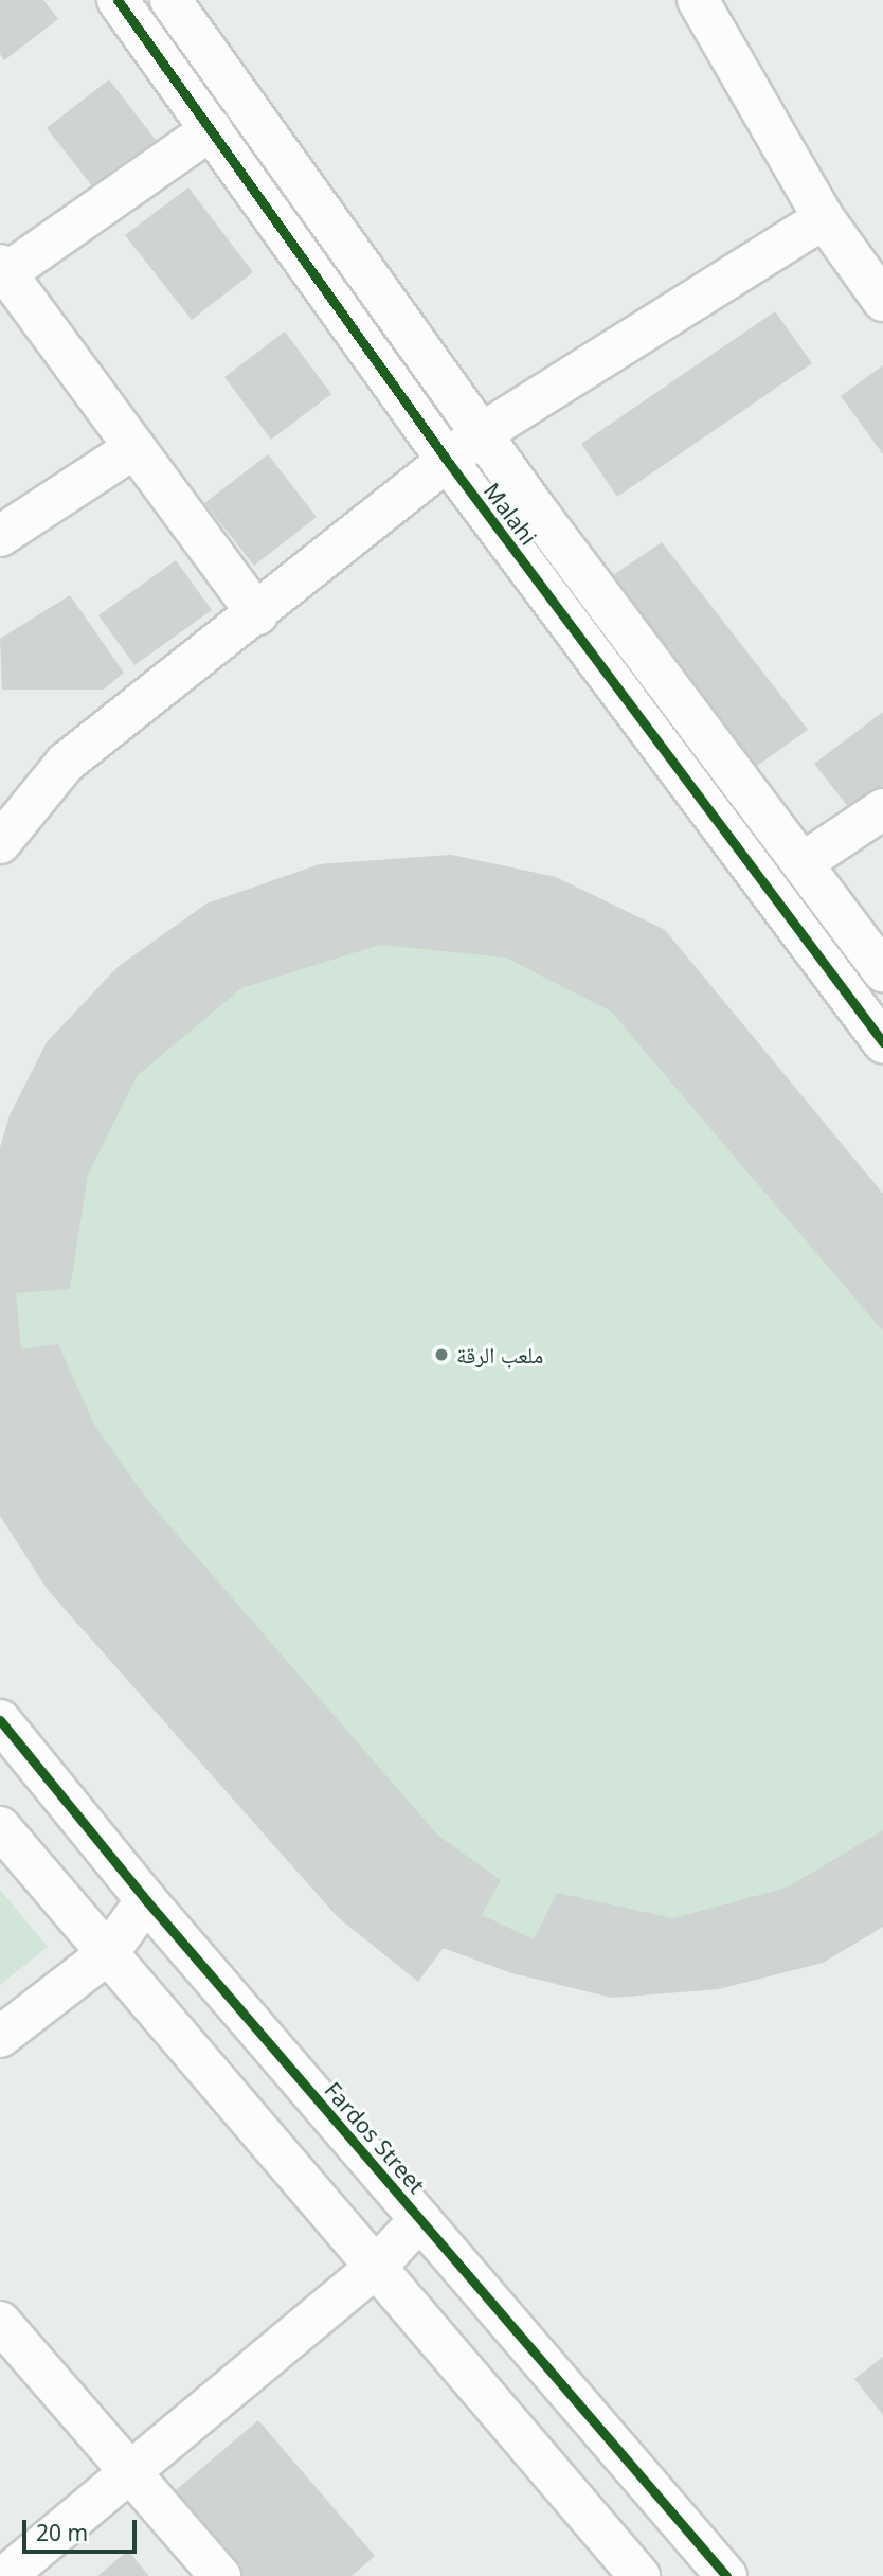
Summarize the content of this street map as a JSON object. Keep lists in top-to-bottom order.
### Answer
{
  "streets": {
    "street": ["Malahi", "Fardos Street"]
  },
  "places": ["ملعب الرقة"],
  "scale_bar": "20 m"
}
